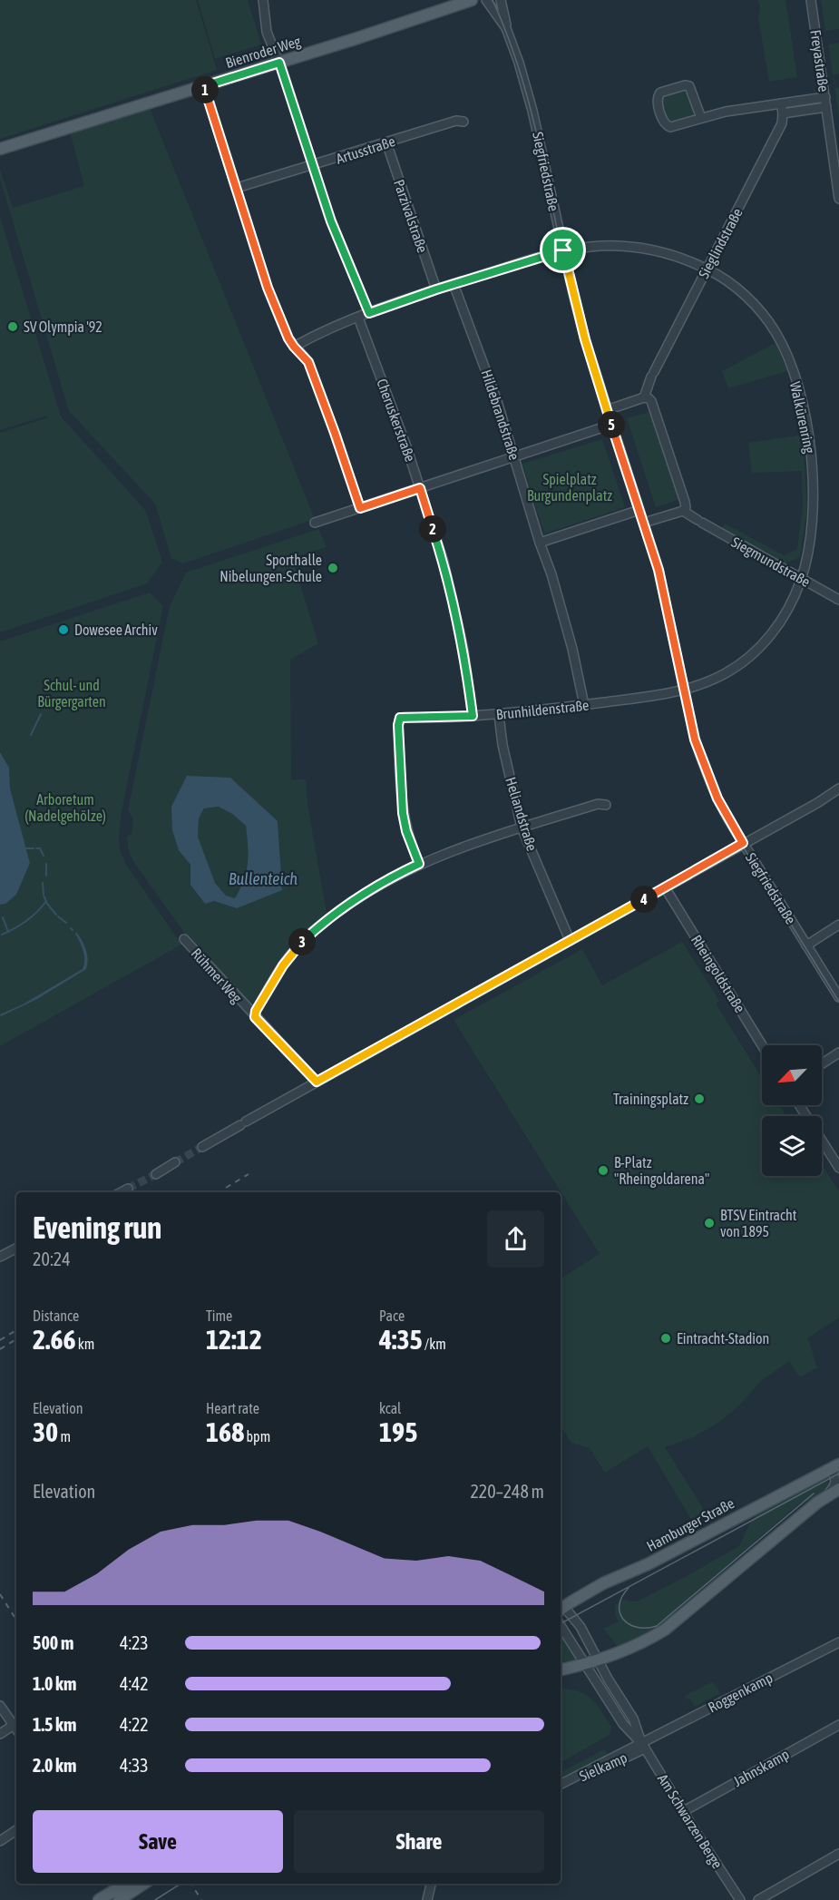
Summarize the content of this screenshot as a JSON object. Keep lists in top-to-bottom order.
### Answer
{
  "streets": {
    "main road": ["Bienroder Weg", "Hamburger Straße"],
    "street": [
      "Freyastraße",
      "Artusstraße",
      "Siegfriedstraße",
      "Parzivalstraße",
      "Sieglindstraße",
      "Hildebrandstraße",
      "Walkürenring",
      "Cheruskerstraße",
      "Siegmundstraße",
      "Brunhildenstraße",
      "Heliandstraße",
      "Rheingoldstraße",
      "Rühmer Weg",
      "Roggenkamp",
      "Sielkamp",
      "Jahnskamp",
      "Am Schwarzen Berge"
    ]
  },
  "crossings": [
    ["Artusstraße", "Parzivalstraße"],
    ["Siegfriedstraße", "Walkürenring"],
    ["Siegfriedstraße", "Brunhildenstraße"],
    ["Parzivalstraße", "Walkürenring"],
    ["Sieglindstraße", "Walkürenring"],
    ["Hildebrandstraße", "Walkürenring"],
    ["Hildebrandstraße", "Brunhildenstraße"],
    ["Walkürenring", "Cheruskerstraße"],
    ["Walkürenring", "Siegmundstraße"],
    ["Walkürenring", "Brunhildenstraße"],
    ["Cheruskerstraße", "Brunhildenstraße"],
    ["Brunhildenstraße", "Heliandstraße"],
    ["Hamburger Straße", "Am Schwarzen Berge"],
    ["Roggenkamp", "Sielkamp"],
    ["Roggenkamp", "Am Schwarzen Berge"],
    ["Sielkamp", "Am Schwarzen Berge"],
    ["Jahnskamp", "Am Schwarzen Berge"]
  ],
  "water": ["Bullenteich"],
  "parks": ["Spielplatz Burgundenplatz", "Schul- und Bürgergarten", "Arboretum (Nadelgehölze)"],
  "places": [
    "SV Olympia '92",
    "Sporthalle Nibelungen-Schule",
    "Dowesee Archiv",
    "Trainingsplatz",
    "B-Platz \"Rheingoldarena\"",
    "BTSV Eintracht von 1895",
    "Eintracht-Stadion"
  ],
  "north": "bottom left",
  "page": {
    "pins": [
      "1",
      "5",
      "2",
      "4",
      "3"
    ],
    "heading": ["Evening run", "20:24"],
    "stats": [
      ["Distance", "2.66 km"],
      ["Time", "12:12"],
      ["Pace", "4:35 /km"],
      ["Elevation", "30 m"],
      ["Heart rate", "168 bpm"],
      ["kcal", "195"]
    ],
    "chart": ["Elevation", "220–248 m"],
    "list": [
      {
        "name": "500 m",
        "note": "4:23"
      },
      {
        "name": "1.0 km",
        "note": "4:42"
      },
      {
        "name": "1.5 km",
        "note": "4:22"
      },
      {
        "name": "2.0 km",
        "note": "4:33"
      }
    ],
    "buttons": ["Save", "Share"]
  }
}
